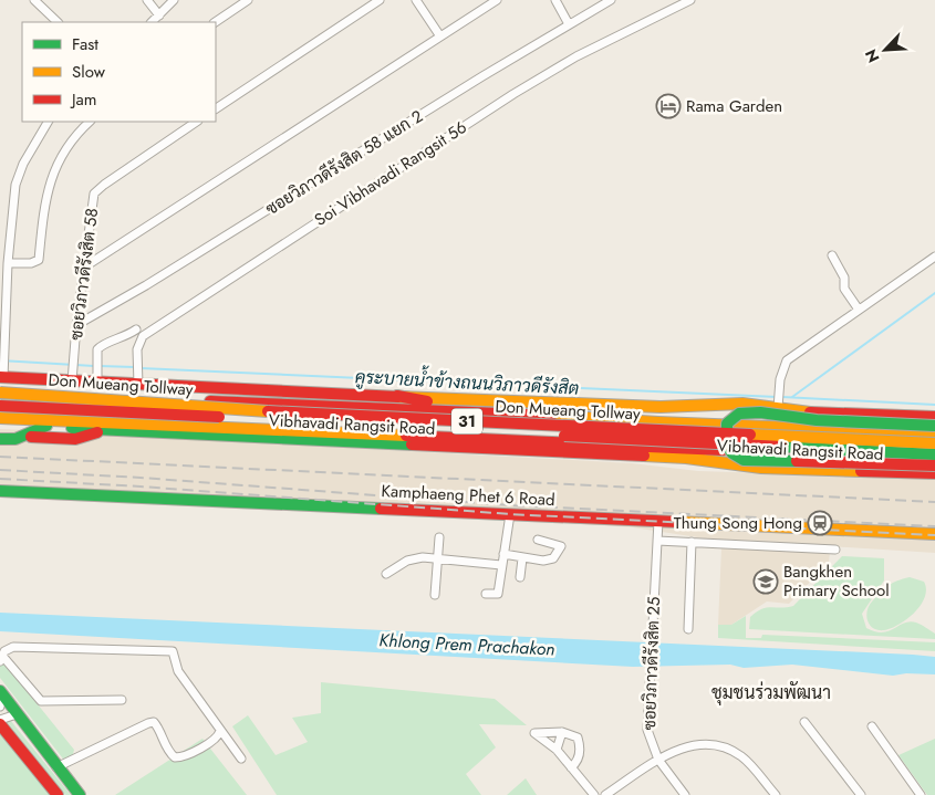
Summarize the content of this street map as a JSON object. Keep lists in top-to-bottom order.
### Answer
{
  "streets": {
    "main road": [
      "Don Mueang Tollway",
      "31",
      "Vibhavadi Rangsit Road",
      "Kamphaeng Phet 6 Road"
    ],
    "street": [
      "ซอยวิภาวดีรังสิต 58 แยก 2",
      "Soi Vibhavadi Rangsit 56",
      "ซอยวิภาวดีรังสิต 58",
      "ซอยวิภาวดีรังสิต 25"
    ]
  },
  "crossings": [
    ["ซอยวิภาวดีรังสิต 58 แยก 2", "ซอยวิภาวดีรังสิต 58"],
    ["Soi Vibhavadi Rangsit 56", "Vibhavadi Rangsit Road"],
    ["ซอยวิภาวดีรังสิต 58", "Vibhavadi Rangsit Road"],
    ["Kamphaeng Phet 6 Road", "ซอยวิภาวดีรังสิต 25"]
  ],
  "districts": ["ชุมชนร่วมพัฒนา"],
  "water": ["คูระบายน้ำข้างถนนวิภาวดีรังสิต", "Khlong Prem Prachakon"],
  "places": {
    "hotel": ["Rama Garden"],
    "station": ["Thung Song Hong"],
    "school or university": ["Bangkhen Primary School"]
  },
  "legend": ["Fast", "Slow", "Jam"],
  "north": "bottom left"
}
